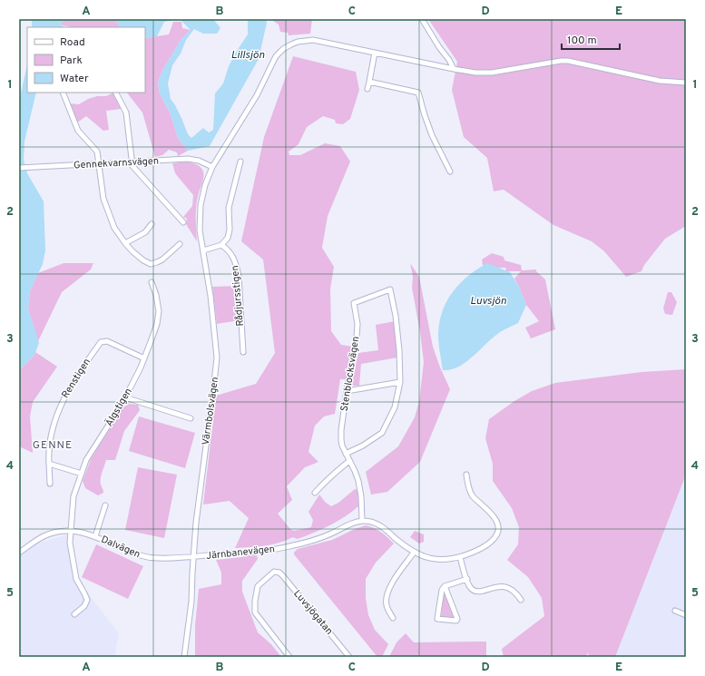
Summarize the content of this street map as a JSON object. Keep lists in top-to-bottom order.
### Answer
{
  "streets": {
    "street": [
      "Gennekvarnsvägen",
      "Rådjursstigen",
      "Stenblocksvägen",
      "Renstigen",
      "Älgstigen",
      "Värmbolsvägen",
      "Dalvägen",
      "Järnbanevägen",
      "Luvsjögatan"
    ]
  },
  "crossings": [
    ["Gennekvarnsvägen", "Värmbolsvägen"],
    ["Stenblocksvägen", "Järnbanevägen"],
    ["Renstigen", "Älgstigen"],
    ["Älgstigen", "Dalvägen"],
    ["Värmbolsvägen", "Dalvägen"],
    ["Värmbolsvägen", "Järnbanevägen"],
    ["Dalvägen", "Järnbanevägen"]
  ],
  "districts": ["GENNE"],
  "water": ["Lillsjön", "Luvsjön"],
  "legend": ["Road", "Park", "Water"],
  "scale_bar": "100 m",
  "grid": {
    "columns": [
      "A",
      "B",
      "C",
      "D",
      "E"
    ],
    "rows": [
      "1",
      "2",
      "3",
      "4",
      "5"
    ]
  }
}
